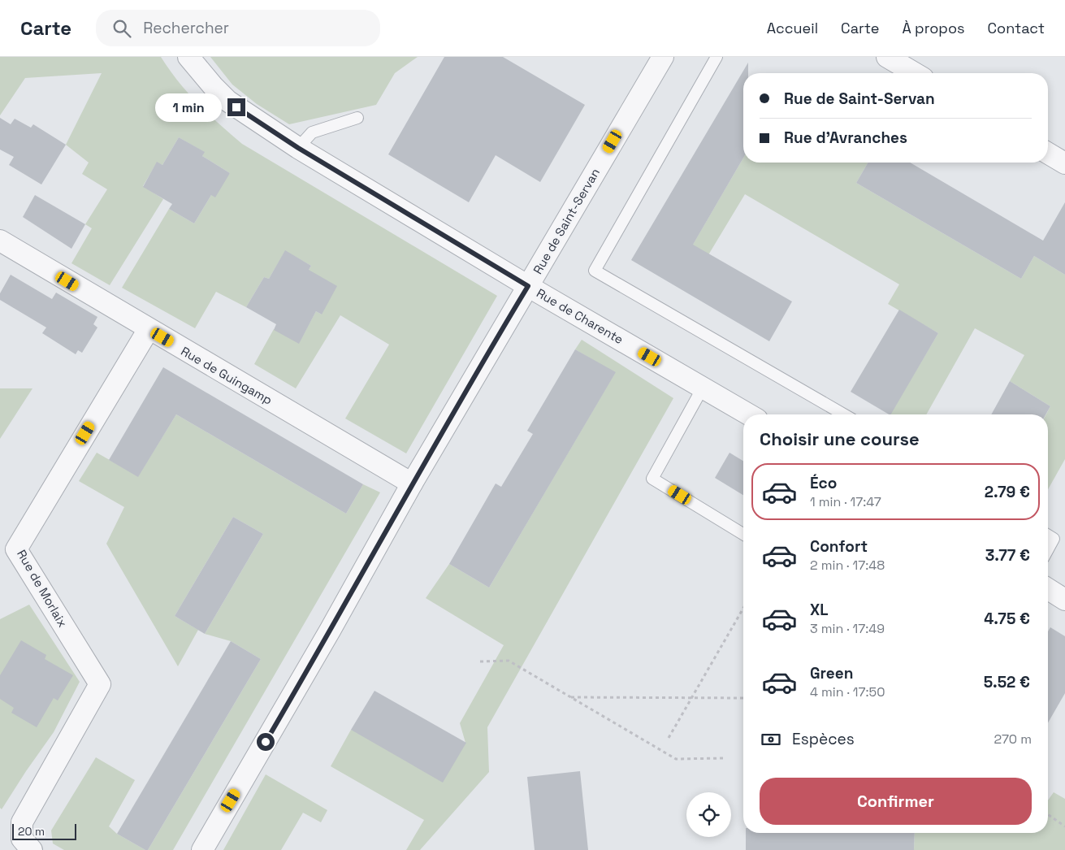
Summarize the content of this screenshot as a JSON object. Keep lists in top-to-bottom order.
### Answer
{
  "streets": {
    "street": [
      "Rue de Saint-Servan",
      "Rue de Charente",
      "Rue de Guingamp",
      "Rue de Morlaix"
    ]
  },
  "crossings": [
    ["Rue de Saint-Servan", "Rue de Charente"],
    ["Rue de Saint-Servan", "Rue de Guingamp"],
    ["Rue de Guingamp", "Rue de Morlaix"]
  ],
  "scale_bar": "20 m",
  "page": {
    "header": "Carte",
    "search": "Rechercher",
    "nav": [
      "Accueil",
      "Carte",
      "À propos",
      "Contact"
    ],
    "banner": ["Rue de Saint-Servan", "Rue d'Avranches"],
    "bubble": "1 min",
    "heading": "Choisir une course",
    "list": [
      {
        "name": "Éco",
        "note": "1 min · 17:47",
        "value": "2.79 €"
      },
      {
        "name": "Confort",
        "note": "2 min · 17:48",
        "value": "3.77 €"
      },
      {
        "name": "XL",
        "note": "3 min · 17:49",
        "value": "4.75 €"
      },
      {
        "name": "Green",
        "note": "4 min · 17:50",
        "value": "5.52 €"
      }
    ],
    "pay": ["Espèces", "270 m"],
    "buttons": "Confirmer",
    "scale": "20 m"
  }
}
